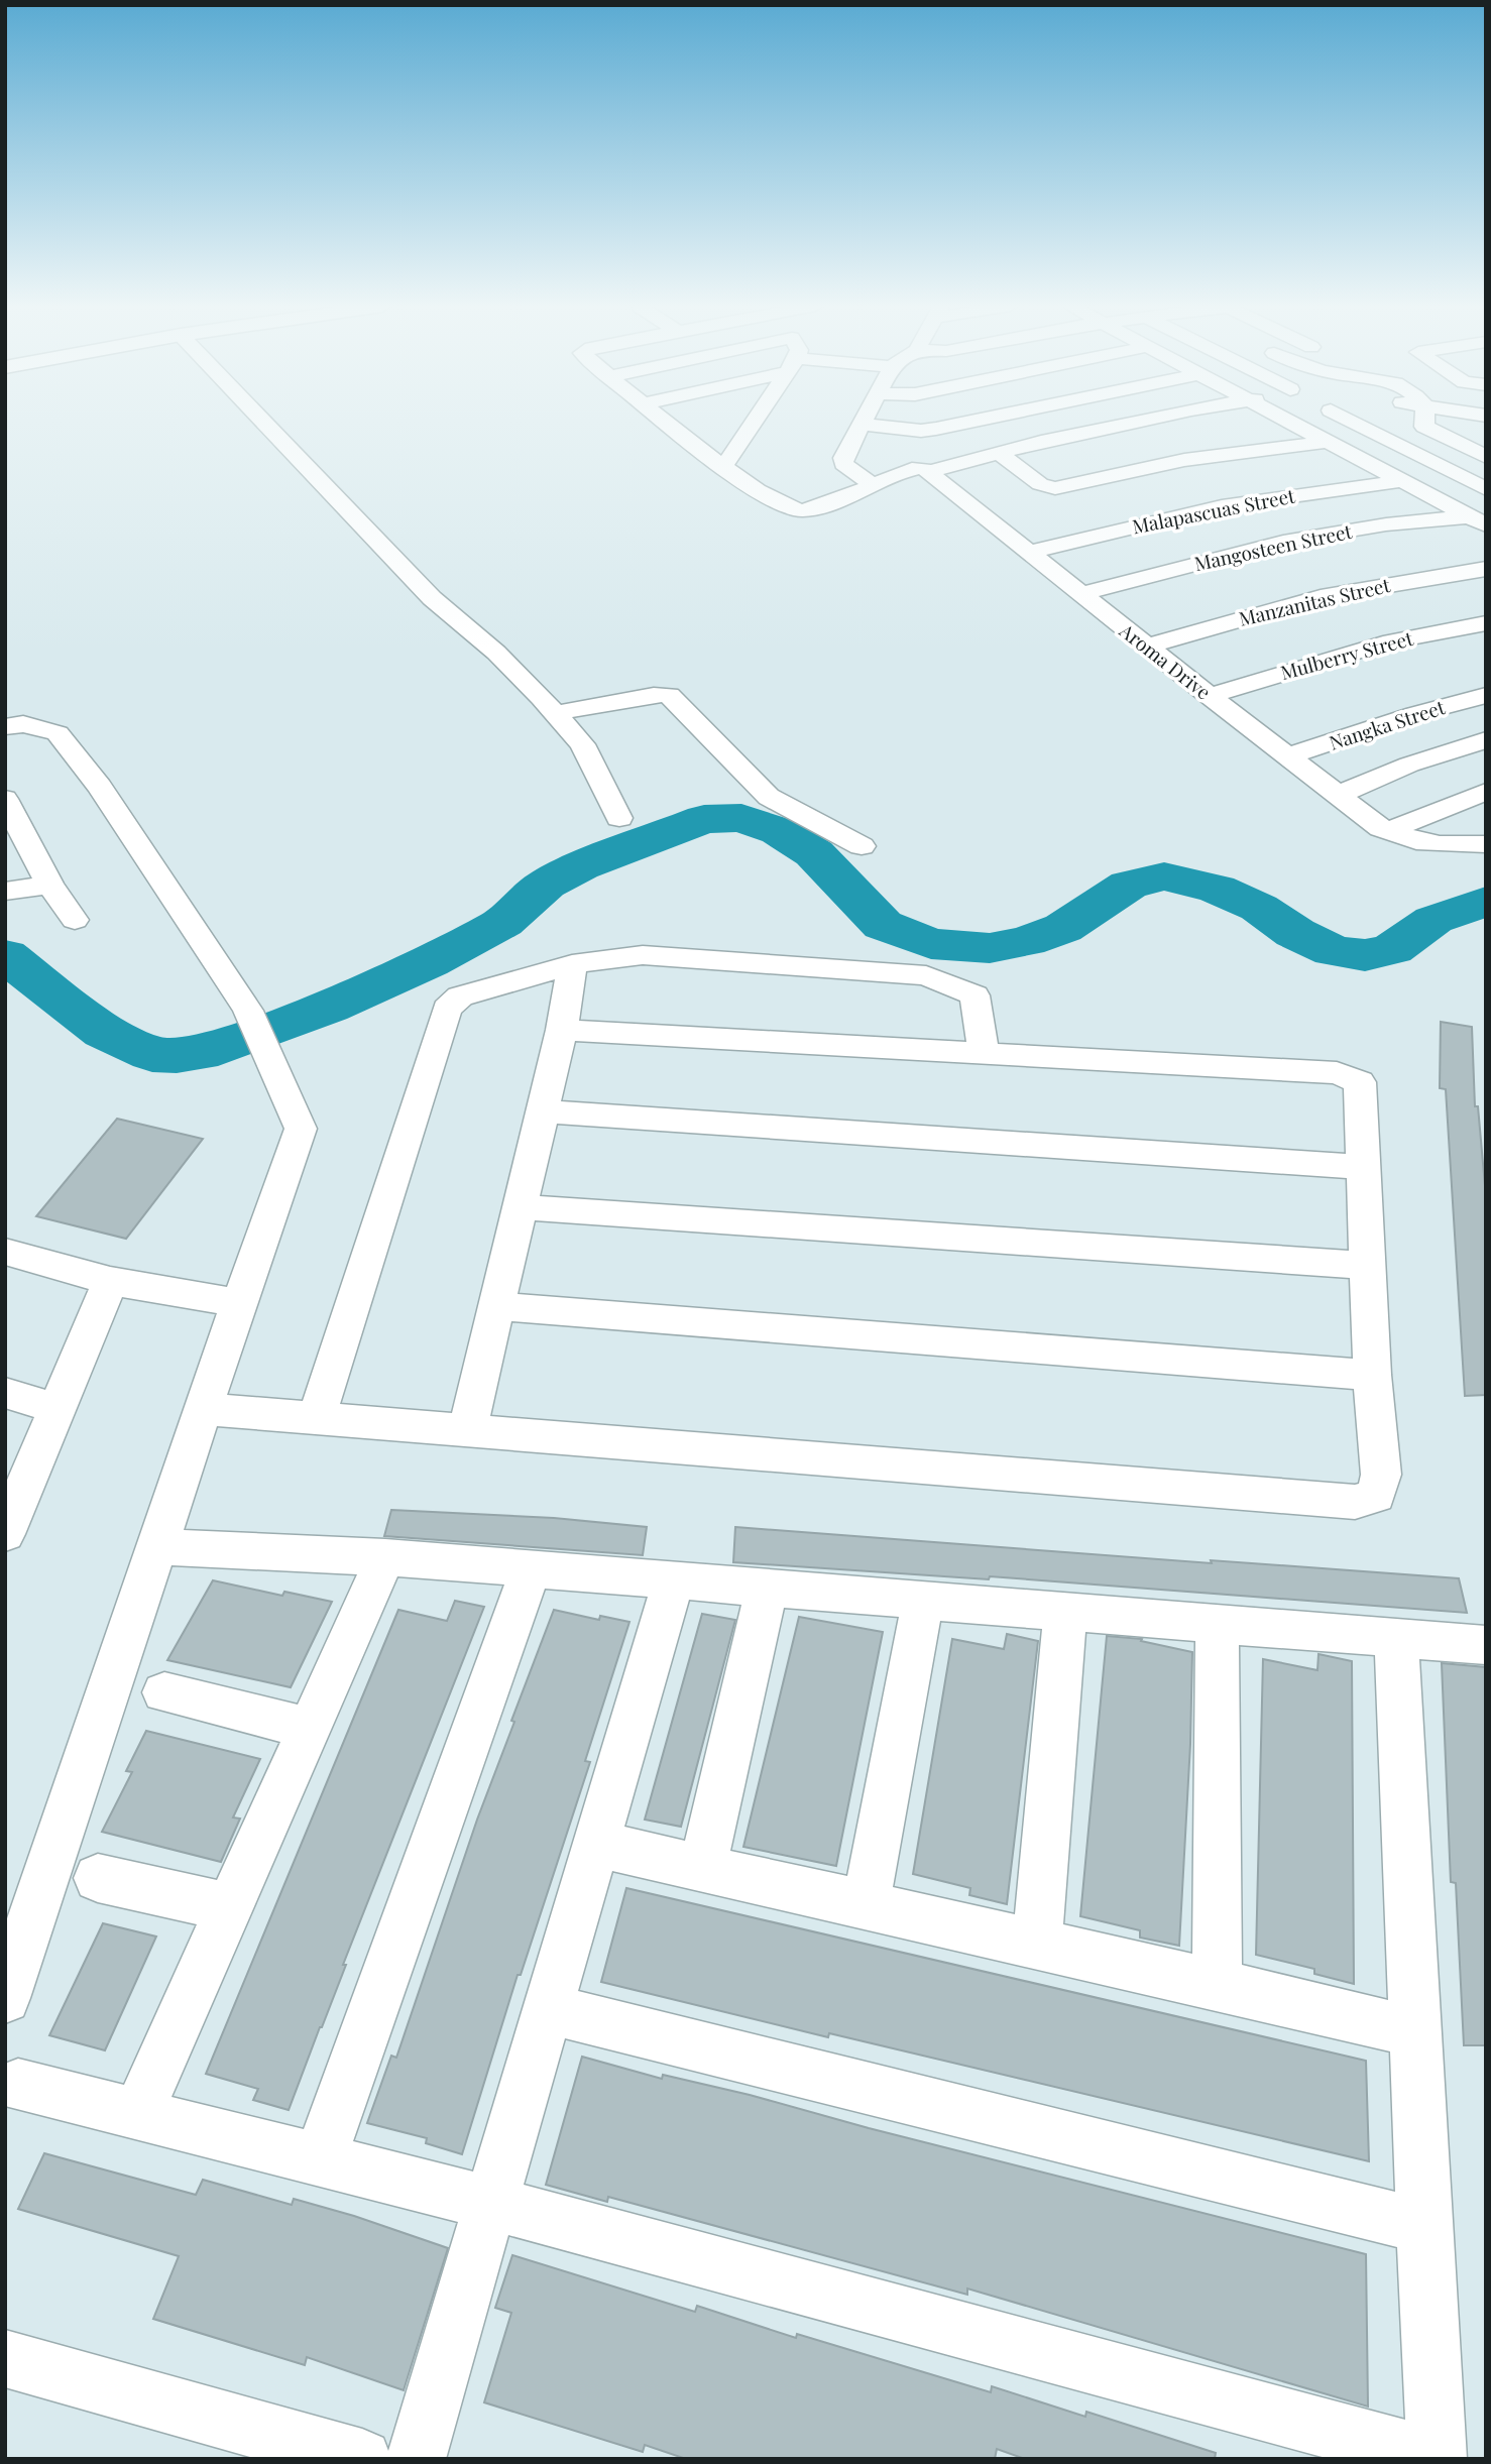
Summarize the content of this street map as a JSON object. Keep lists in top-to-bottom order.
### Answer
{
  "streets": {
    "street": [
      "Malapascuas Street",
      "Mangosteen Street",
      "Manzanitas Street",
      "Mulberry Street",
      "Aroma Drive",
      "Nangka Street"
    ]
  },
  "crossings": [
    ["Malapascuas Street", "Aroma Drive"],
    ["Mangosteen Street", "Aroma Drive"],
    ["Manzanitas Street", "Aroma Drive"],
    ["Mulberry Street", "Aroma Drive"],
    ["Aroma Drive", "Nangka Street"]
  ]
}
